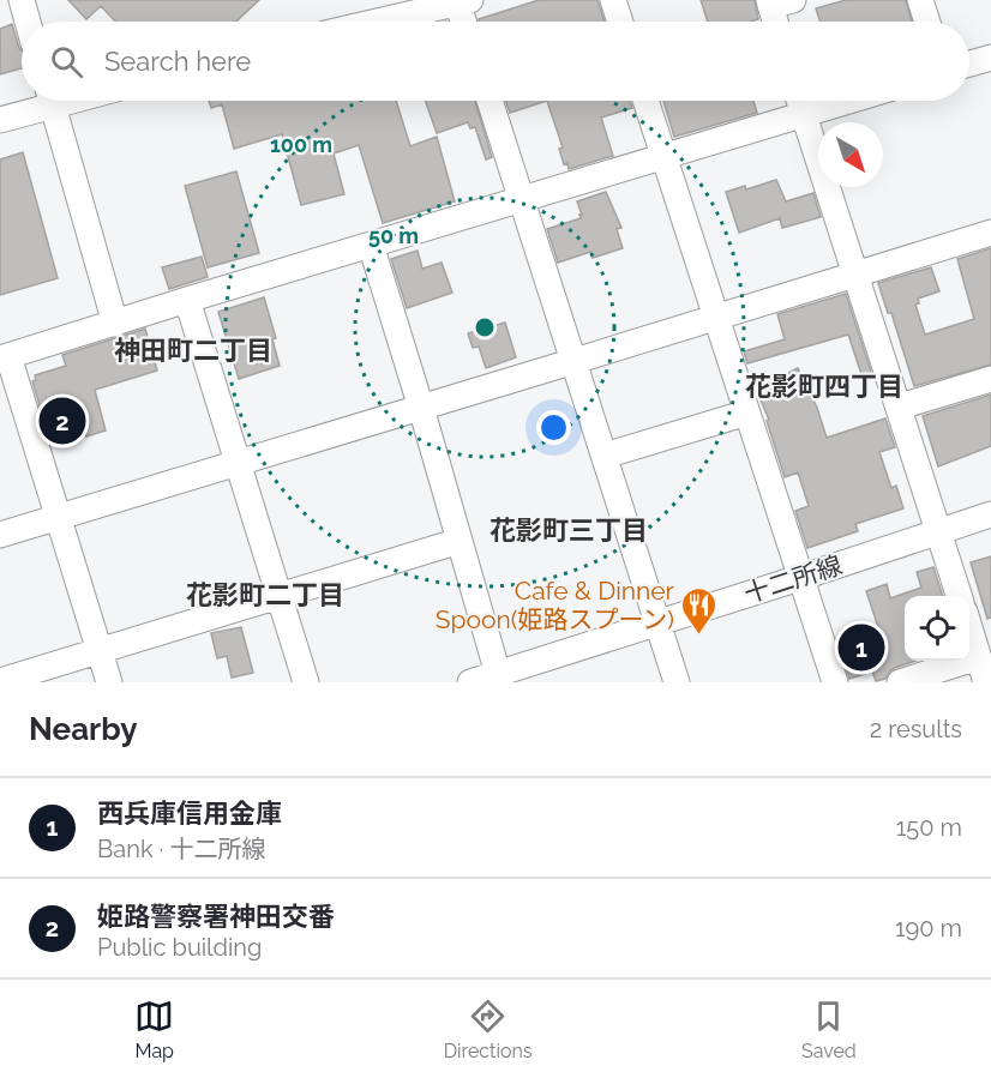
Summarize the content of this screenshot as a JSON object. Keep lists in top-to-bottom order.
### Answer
{
  "streets": {
    "street": ["十二所線"]
  },
  "districts": [
    "神田町二丁目",
    "花影町四丁目",
    "花影町三丁目",
    "花影町二丁目"
  ],
  "places": {
    "restaurant": ["Cafe & Dinner Spoon(姫路スプーン)"]
  },
  "north": "bottom right",
  "page": {
    "search": "Search here",
    "pins": ["2", "1"],
    "heading": ["Nearby", "2 results"],
    "list": [
      {
        "mark": "1",
        "name": "西兵庫信用金庫",
        "note": "Bank · 十二所線",
        "value": "150 m"
      },
      {
        "mark": "2",
        "name": "姫路警察署神田交番",
        "note": "Public building",
        "value": "190 m"
      }
    ],
    "nav": ["Map", "Directions", "Saved"]
  },
  "rings": ["100 m", "50 m"]
}
